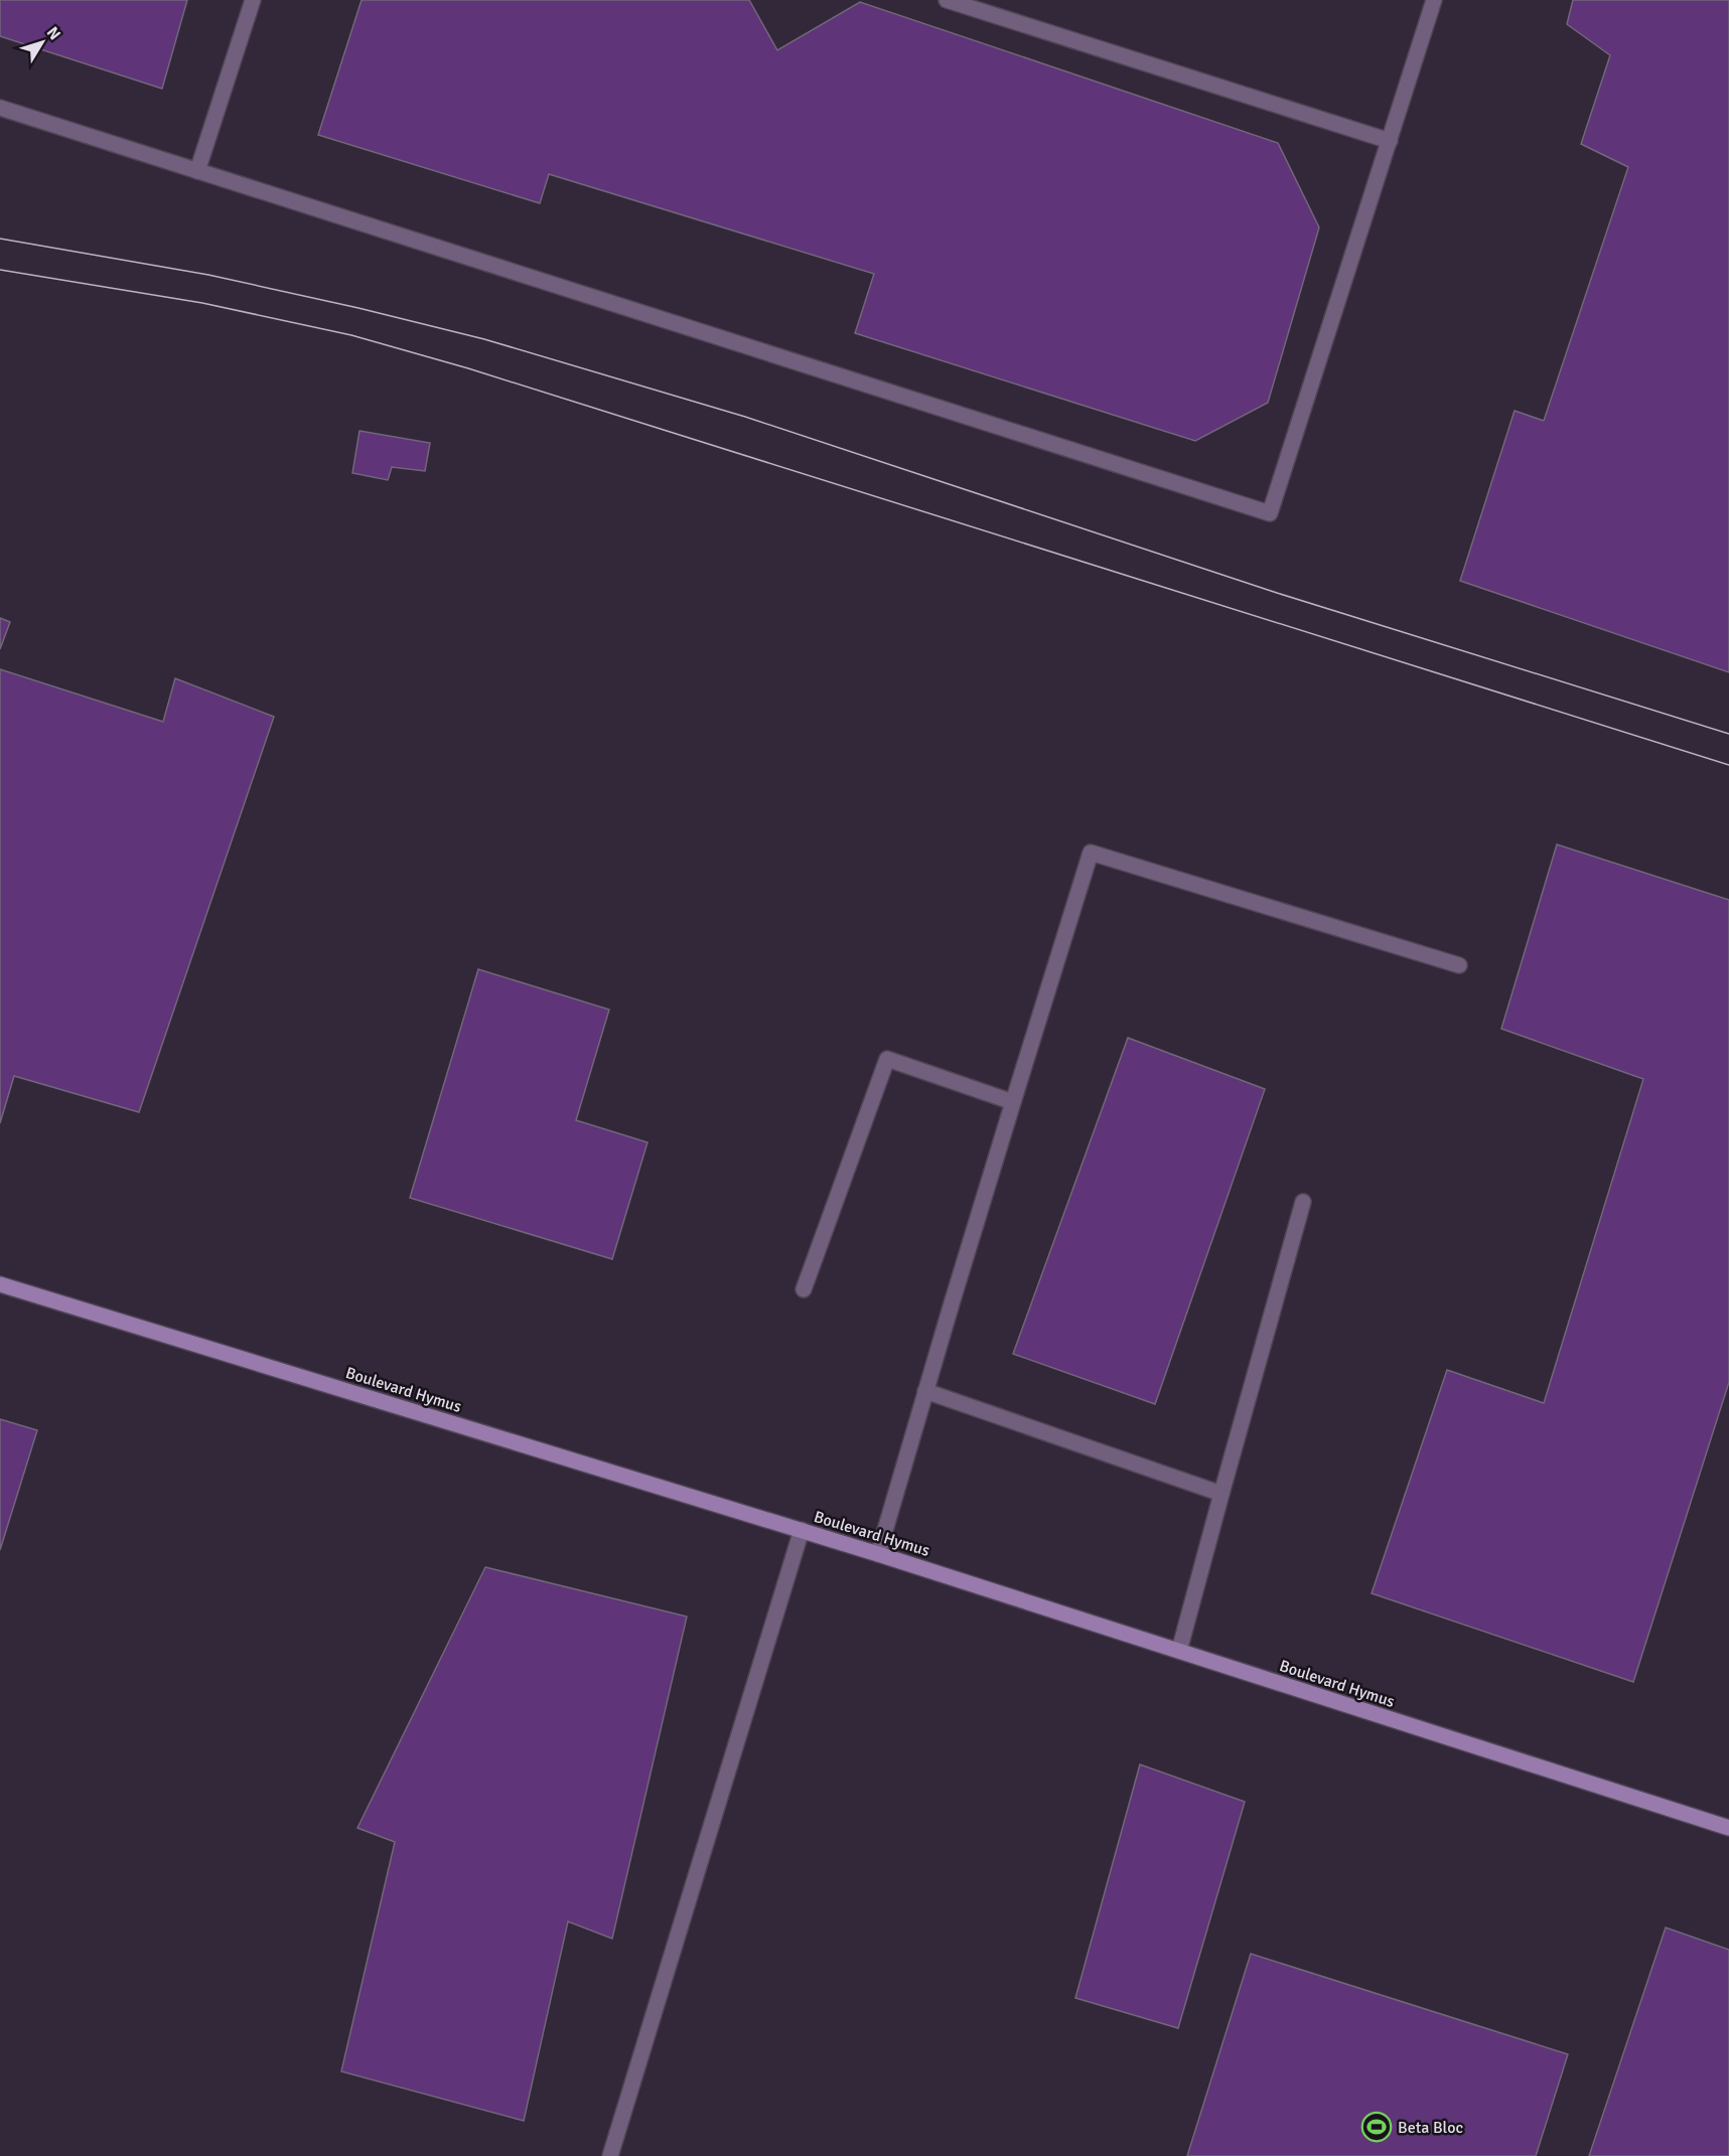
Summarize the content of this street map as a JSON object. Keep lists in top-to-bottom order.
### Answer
{
  "streets": {
    "street": ["Boulevard Hymus"]
  },
  "places": {
    "sports": ["Beta Bloc"]
  },
  "north": "top right"
}
